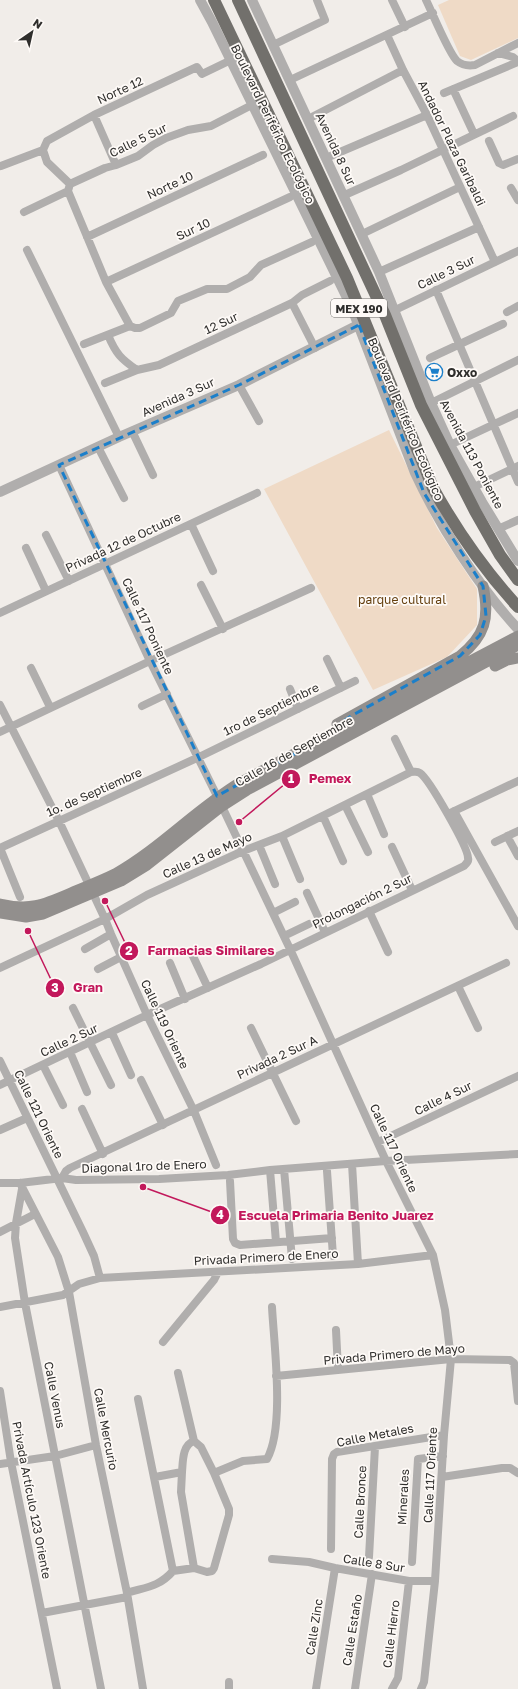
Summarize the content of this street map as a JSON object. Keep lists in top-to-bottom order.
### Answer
{
  "streets": {
    "highway": ["Boulevard Periférico Ecológico", "MEX 190"],
    "main road": ["Calle 16 de Septiembre"],
    "street": [
      "Norte 12",
      "Calle 5 Sur",
      "Andador Plaza Garibaldi",
      "Avenida 8 Sur",
      "Norte 10",
      "Sur 10",
      "Calle 3 Sur",
      "12 Sur",
      "Avenida 3 Sur",
      "Avenida 113 Poniente",
      "Privada 12 de Octubre",
      "Calle 117 Poniente",
      "1ro de Septiembre",
      "1o. de Septiembre",
      "Calle 13 de Mayo",
      "Prolongación 2 Sur",
      "Calle 119 Oriente",
      "Calle 2 Sur",
      "Privada 2 Sur A",
      "Calle 4 Sur",
      "Calle 121 Oriente",
      "Calle 117 Oriente",
      "Diagonal 1ro de Enero",
      "Privada Primero de Enero",
      "Privada Primero de Mayo",
      "Calle Venus",
      "Calle Mercurio",
      "Calle Metales",
      "Minerales",
      "Privada Artículo 123 Oriente",
      "Calle Bronce",
      "Calle 8 Sur",
      "Calle Zinc",
      "Calle Estaño",
      "Calle Hierro"
    ]
  },
  "crossings": [
    ["Norte 12", "Boulevard Periférico Ecológico"],
    ["Boulevard Periférico Ecológico", "Avenida 8 Sur"],
    ["Boulevard Periférico Ecológico", "Calle 3 Sur"],
    ["Boulevard Periférico Ecológico", "Avenida 3 Sur"],
    ["Boulevard Periférico Ecológico", "Avenida 113 Poniente"],
    ["Andador Plaza Garibaldi", "Calle 3 Sur"],
    ["Avenida 8 Sur", "Calle 3 Sur"],
    ["Avenida 8 Sur", "Avenida 113 Poniente"],
    ["Calle 3 Sur", "Avenida 113 Poniente"],
    ["Avenida 3 Sur", "Calle 117 Poniente"],
    ["Privada 12 de Octubre", "Calle 117 Poniente"],
    ["Calle 117 Poniente", "1ro de Septiembre"],
    ["Calle 117 Poniente", "Calle 16 de Septiembre"],
    ["Calle 117 Poniente", "1o. de Septiembre"],
    ["Calle 117 Poniente", "Calle 117 Oriente"],
    ["1ro de Septiembre", "1o. de Septiembre"],
    ["Calle 16 de Septiembre", "Calle 119 Oriente"],
    ["Calle 16 de Septiembre", "Calle 117 Oriente"],
    ["1o. de Septiembre", "Calle 119 Oriente"],
    ["Calle 13 de Mayo", "Calle 119 Oriente"],
    ["Calle 13 de Mayo", "Calle 117 Oriente"],
    ["Prolongación 2 Sur", "Calle 119 Oriente"],
    ["Prolongación 2 Sur", "Calle 2 Sur"],
    ["Prolongación 2 Sur", "Calle 117 Oriente"],
    ["Calle 119 Oriente", "Calle 2 Sur"],
    ["Calle 119 Oriente", "Privada 2 Sur A"],
    ["Calle 2 Sur", "Calle 121 Oriente"],
    ["Privada 2 Sur A", "Calle 121 Oriente"],
    ["Privada 2 Sur A", "Calle 117 Oriente"],
    ["Privada 2 Sur A", "Diagonal 1ro de Enero"],
    ["Calle 4 Sur", "Calle 117 Oriente"],
    ["Calle 121 Oriente", "Diagonal 1ro de Enero"],
    ["Calle 121 Oriente", "Privada Primero de Enero"],
    ["Calle 117 Oriente", "Diagonal 1ro de Enero"],
    ["Calle 117 Oriente", "Privada Primero de Enero"],
    ["Calle 117 Oriente", "Privada Primero de Mayo"],
    ["Calle 117 Oriente", "Calle Metales"],
    ["Calle 117 Oriente", "Minerales"],
    ["Calle 117 Oriente", "Calle 8 Sur"],
    ["Diagonal 1ro de Enero", "Calle Venus"],
    ["Diagonal 1ro de Enero", "Calle Mercurio"],
    ["Privada Primero de Enero", "Calle Venus"],
    ["Privada Primero de Enero", "Calle Mercurio"],
    ["Calle Venus", "Calle Mercurio"],
    ["Calle Metales", "Calle Bronce"],
    ["Calle 8 Sur", "Calle Zinc"],
    ["Calle 8 Sur", "Calle Estaño"],
    ["Calle 8 Sur", "Calle Hierro"]
  ],
  "parks": ["parque cultural"],
  "places": {
    "supermarket": ["Oxxo"],
    "other": [
      "Pemex",
      "Farmacias Similares",
      "Gran",
      "Escuela Primaria Benito Juarez"
    ]
  },
  "north": "top right"
}
